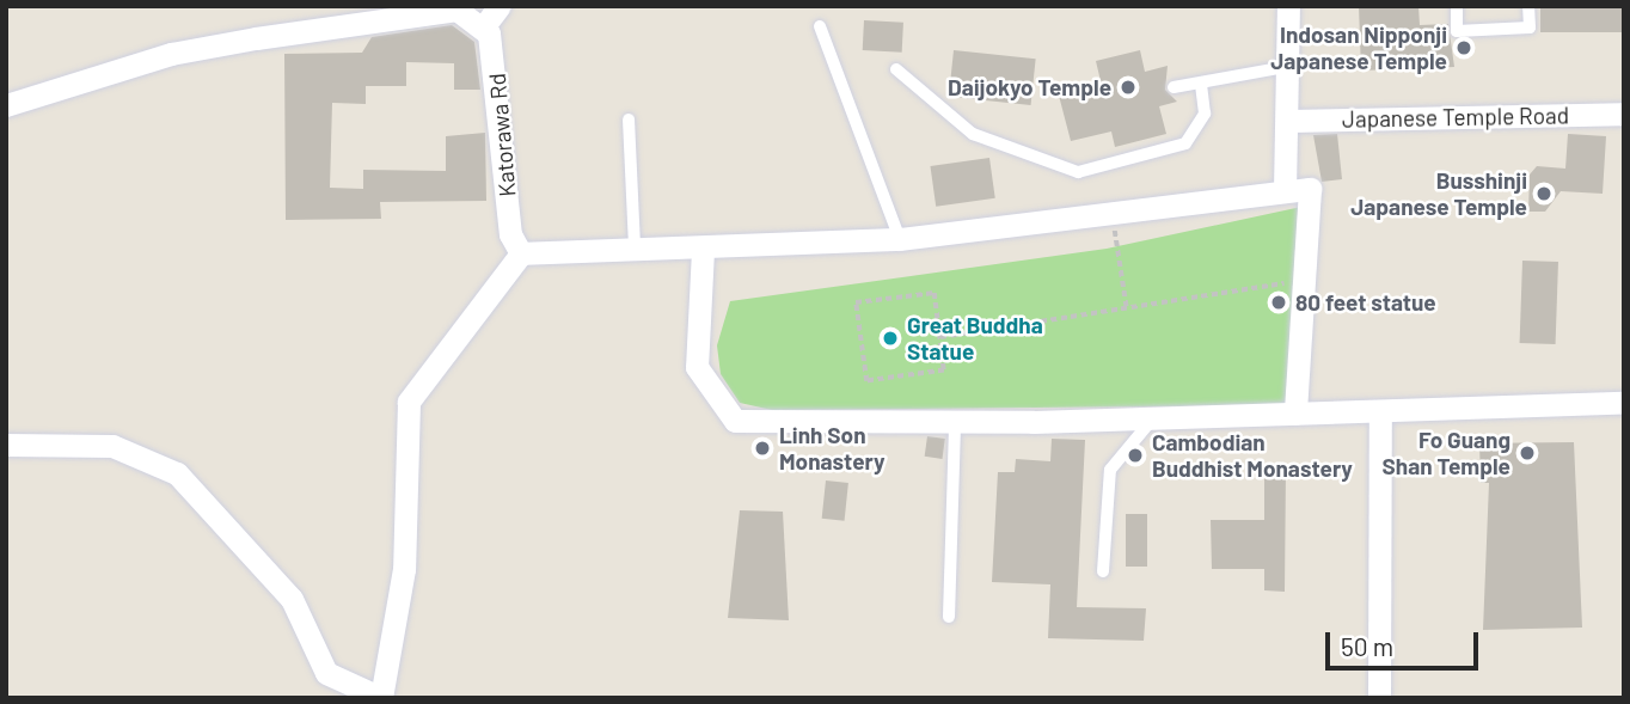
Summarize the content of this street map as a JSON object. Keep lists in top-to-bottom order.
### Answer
{
  "streets": {
    "street": ["Japanese Temple Road", "Katorawa Rd"]
  },
  "places": [
    "Indosan Nipponji Japanese Temple",
    "Daijokyo Temple",
    "Busshinji Japanese Temple",
    "80 feet statue",
    "Great Buddha Statue",
    "Linh Son Monastery",
    "Fo Guang Shan Temple",
    "Cambodian Buddhist Monastery"
  ],
  "scale_bar": "50 m"
}
